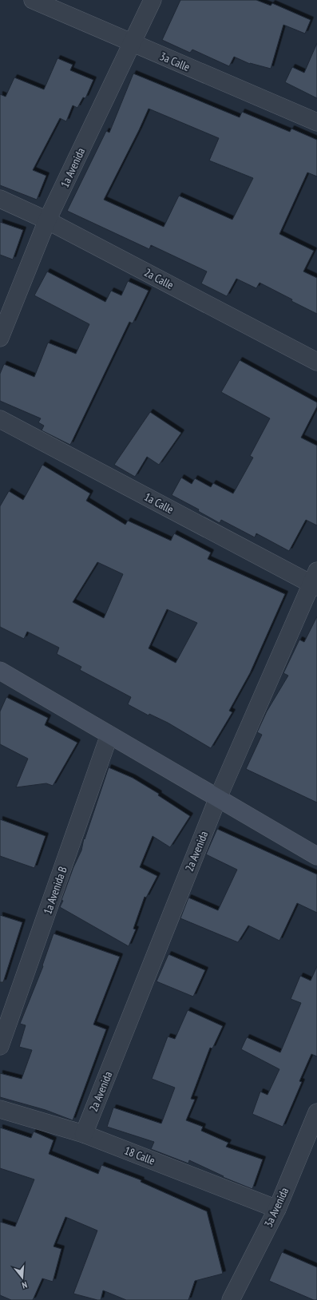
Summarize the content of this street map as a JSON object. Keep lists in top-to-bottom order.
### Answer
{
  "streets": {
    "street": [
      "3a Calle",
      "1a Avenida",
      "2a Calle",
      "1a Calle",
      "2a Avenida",
      "1a Avenida B",
      "18 Calle",
      "3a Avenida"
    ]
  },
  "crossings": [
    ["3a Calle", "1a Avenida"],
    ["1a Avenida", "2a Calle"],
    ["1a Calle", "2a Avenida"],
    ["2a Avenida", "18 Calle"],
    ["18 Calle", "3a Avenida"]
  ],
  "north": "bottom"
}
